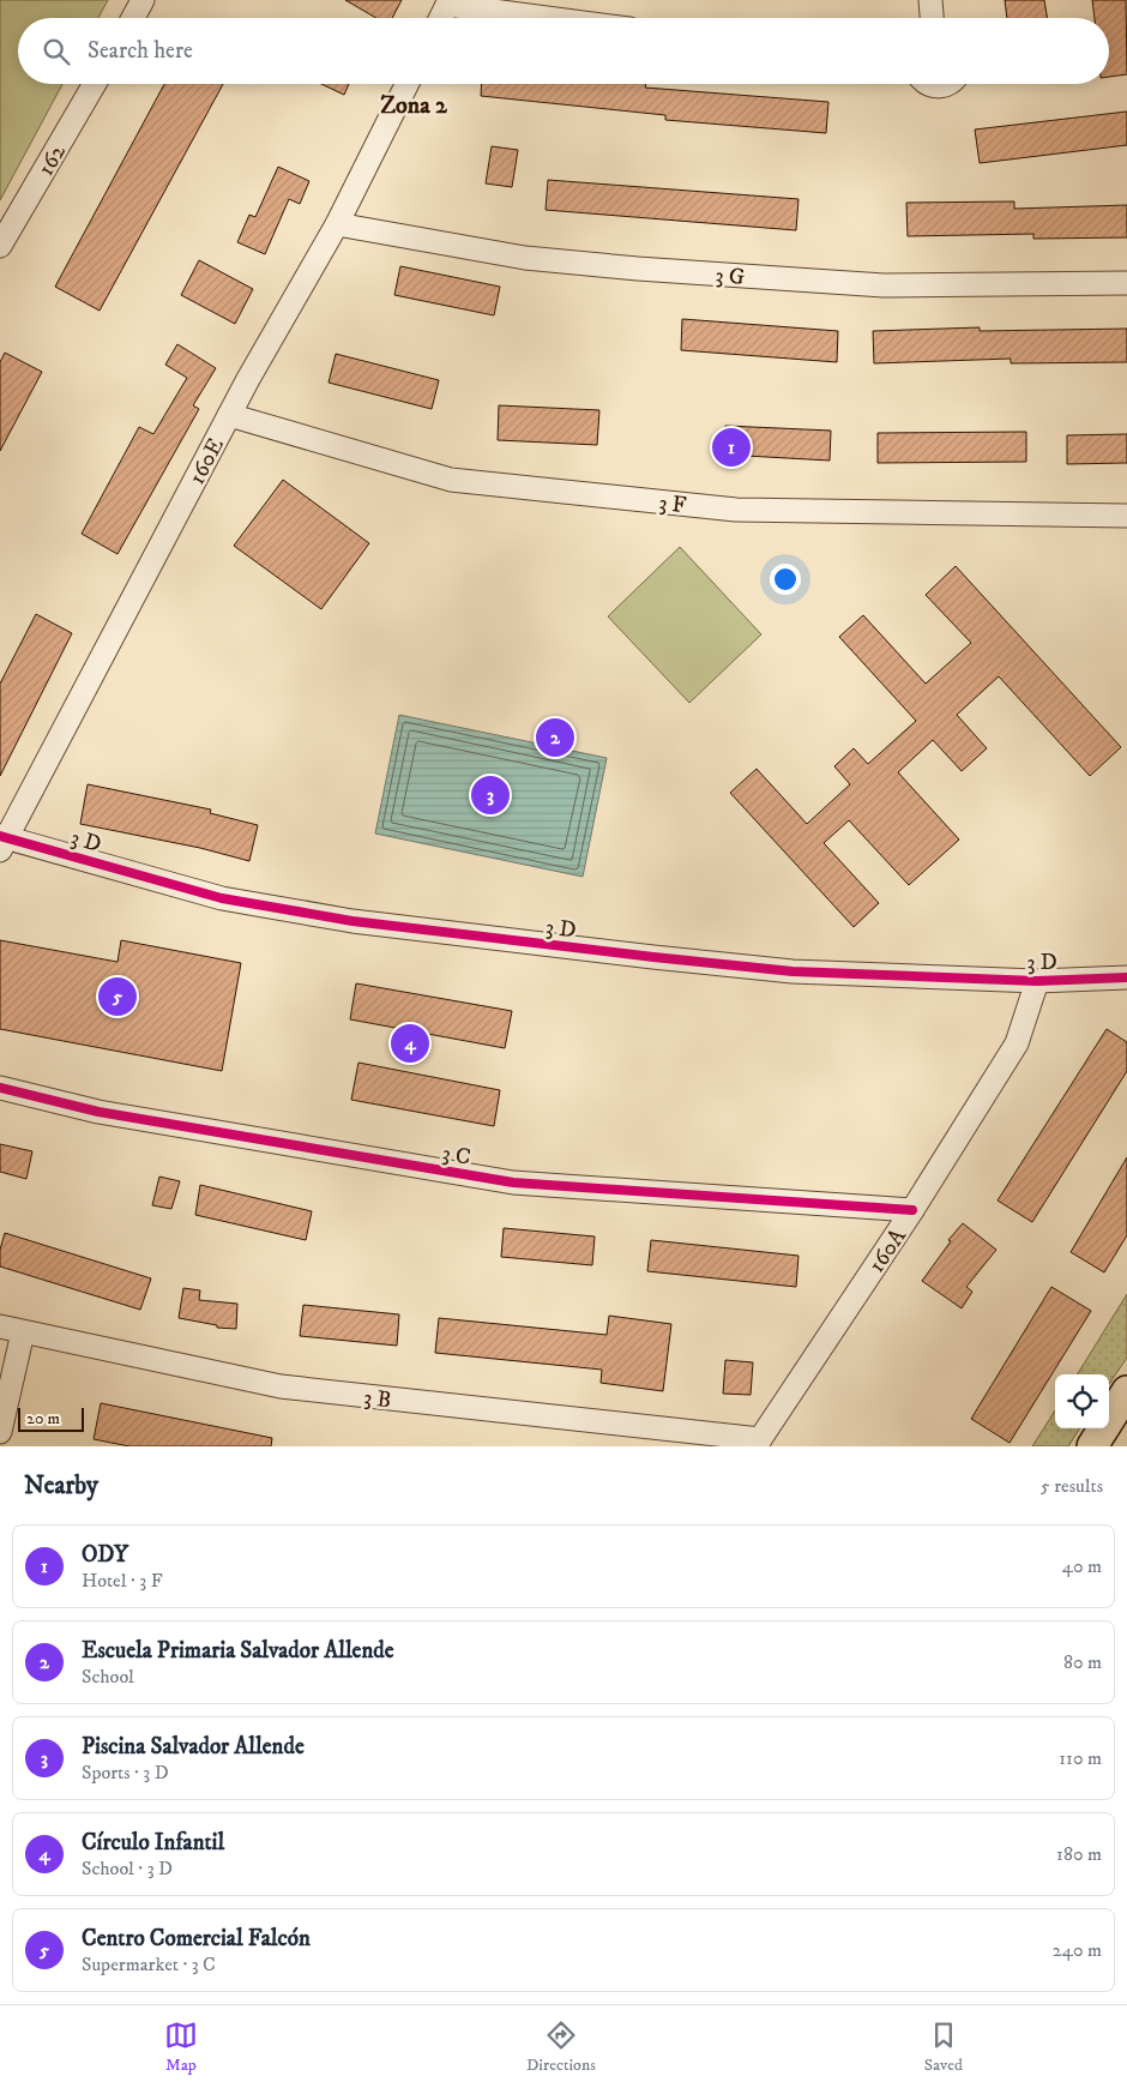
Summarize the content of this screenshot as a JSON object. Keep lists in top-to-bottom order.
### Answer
{
  "streets": {
    "street": [
      "162",
      "3 G",
      "160E",
      "3 F",
      "3 D",
      "3 C",
      "160A",
      "3 B"
    ]
  },
  "crossings": [
    ["3 G", "160E"],
    ["160E", "3 F"],
    ["160E", "3 D"],
    ["3 D", "160A"],
    ["3 C", "160A"],
    ["160A", "3 B"]
  ],
  "districts": ["Zona 2"],
  "scale_bar": "20 m",
  "page": {
    "search": "Search here",
    "pins": [
      "1",
      "2",
      "3",
      "5",
      "4"
    ],
    "scale": "20 m",
    "heading": ["Nearby", "5 results"],
    "list": [
      {
        "mark": "1",
        "name": "ODY",
        "note": "Hotel · 3 F",
        "value": "40 m"
      },
      {
        "mark": "2",
        "name": "Escuela Primaria Salvador Allende",
        "note": "School",
        "value": "80 m"
      },
      {
        "mark": "3",
        "name": "Piscina Salvador Allende",
        "note": "Sports · 3 D",
        "value": "110 m"
      },
      {
        "mark": "4",
        "name": "Círculo Infantil",
        "note": "School · 3 D",
        "value": "180 m"
      },
      {
        "mark": "5",
        "name": "Centro Comercial Falcón",
        "note": "Supermarket · 3 C",
        "value": "240 m"
      }
    ],
    "nav": ["Map", "Directions", "Saved"]
  }
}
